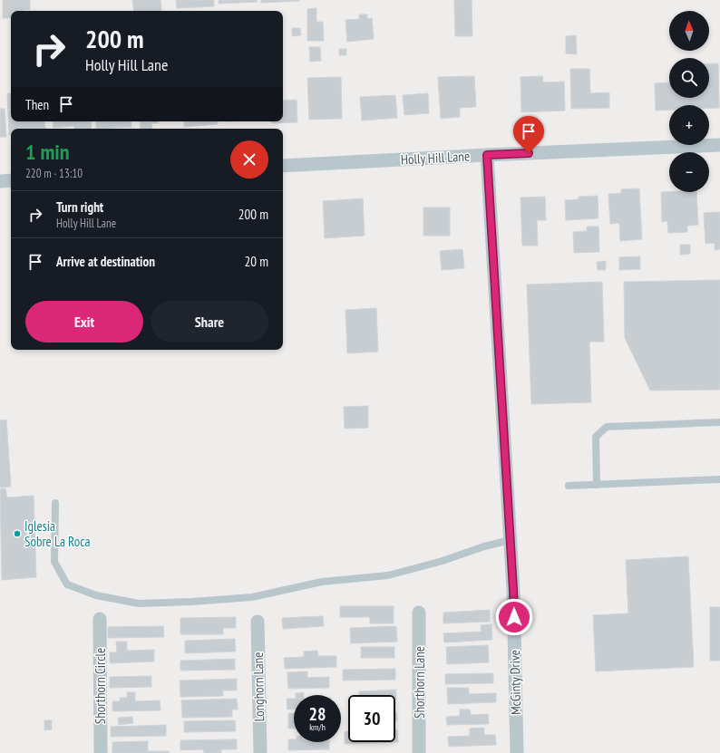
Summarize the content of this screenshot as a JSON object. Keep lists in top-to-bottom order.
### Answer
{
  "streets": {
    "street": [
      "Holly Hill Lane",
      "Shorthorn Lane",
      "McGinty Drive",
      "Shorthorn Circle",
      "Longhorn Lane"
    ]
  },
  "crossings": [
    ["Holly Hill Lane", "McGinty Drive"]
  ],
  "places": ["Iglesia Sobre La Roca"],
  "north": "top",
  "page": {
    "map_buttons": ["+", "−"],
    "turn": ["200 m", "Holly Hill Lane"],
    "then": "Then",
    "heading": ["1 min", "220 m · 13:10"],
    "list": [
      {
        "name": "Turn right",
        "note": "Holly Hill Lane",
        "value": "200 m"
      },
      {
        "name": "Arrive at destination",
        "value": "20 m"
      }
    ],
    "buttons": ["Exit", "Share"],
    "speed": "28 km/h",
    "limit": "30"
  }
}
